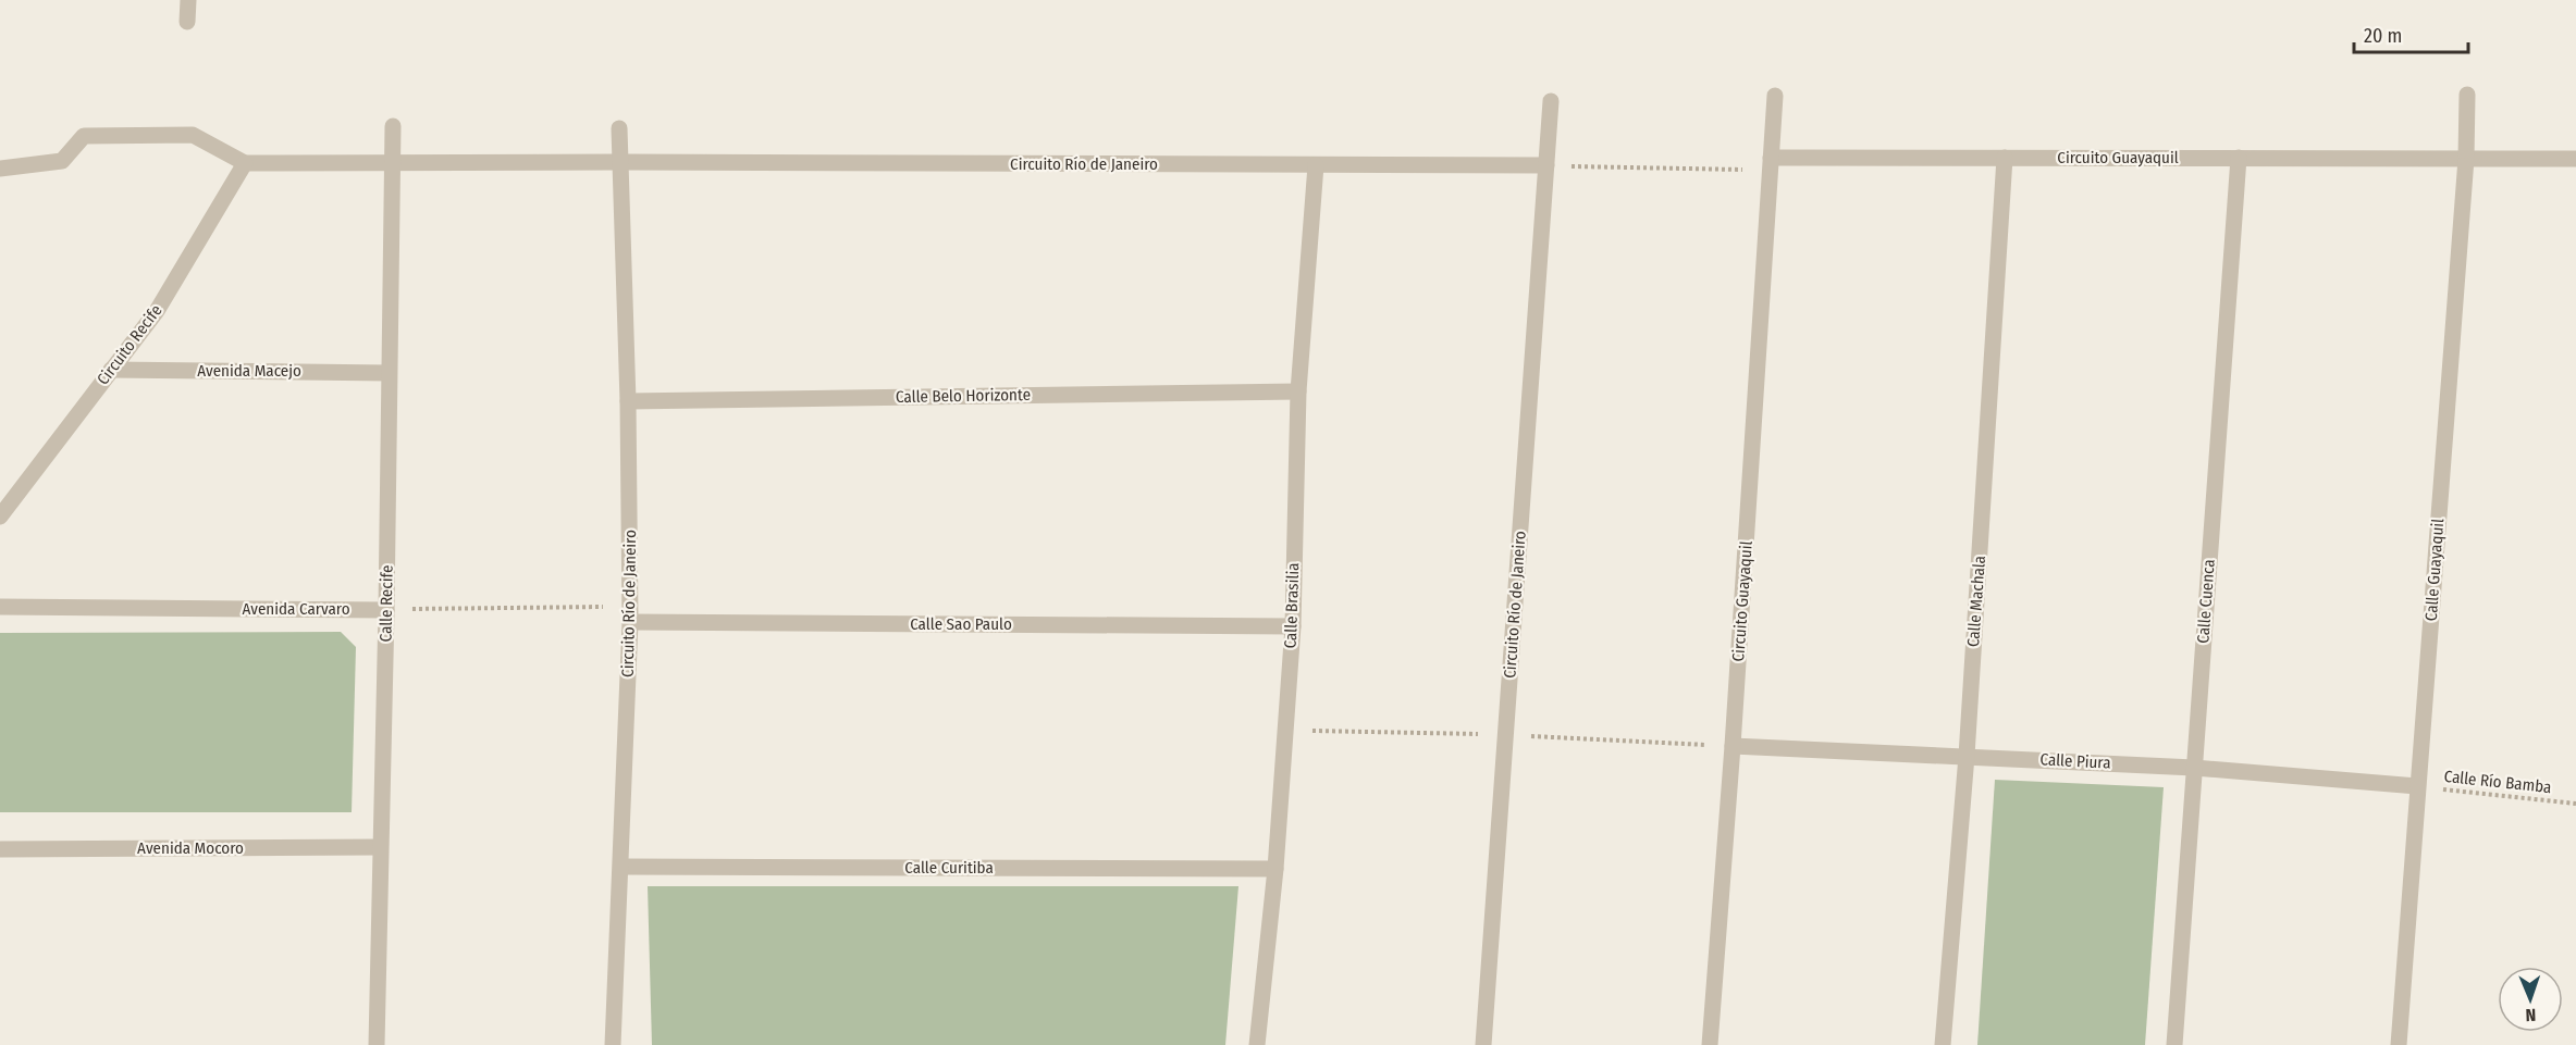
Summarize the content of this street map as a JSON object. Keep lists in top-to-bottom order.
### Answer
{
  "streets": {
    "street": [
      "Circuito Guayaquil",
      "Circuito Río de Janeiro",
      "Circuito Recife",
      "Avenida Macejo",
      "Calle Belo Horizonte",
      "Calle Guayaquil",
      "Calle Machala",
      "Calle Cuenca",
      "Calle Recife",
      "Calle Brasilia",
      "Avenida Carvaro",
      "Calle Sao Paulo",
      "Calle Piura",
      "Avenida Mocoro",
      "Calle Curitiba"
    ],
    "path": ["Calle Río Bamba"]
  },
  "crossings": [
    ["Circuito Guayaquil", "Calle Guayaquil"],
    ["Circuito Guayaquil", "Calle Machala"],
    ["Circuito Guayaquil", "Calle Cuenca"],
    ["Circuito Guayaquil", "Calle Piura"],
    ["Circuito Río de Janeiro", "Calle Belo Horizonte"],
    ["Circuito Río de Janeiro", "Calle Brasilia"],
    ["Circuito Río de Janeiro", "Calle Sao Paulo"],
    ["Circuito Río de Janeiro", "Calle Curitiba"],
    ["Circuito Recife", "Avenida Macejo"],
    ["Avenida Macejo", "Calle Recife"],
    ["Calle Belo Horizonte", "Calle Brasilia"],
    ["Calle Guayaquil", "Calle Piura"],
    ["Calle Guayaquil", "Calle Río Bamba"],
    ["Calle Machala", "Calle Piura"],
    ["Calle Cuenca", "Calle Piura"],
    ["Calle Recife", "Avenida Carvaro"],
    ["Calle Recife", "Avenida Mocoro"],
    ["Calle Brasilia", "Calle Sao Paulo"],
    ["Calle Brasilia", "Calle Curitiba"],
    ["Calle Piura", "Calle Río Bamba"]
  ],
  "scale_bar": "20 m",
  "north": "bottom"
}
